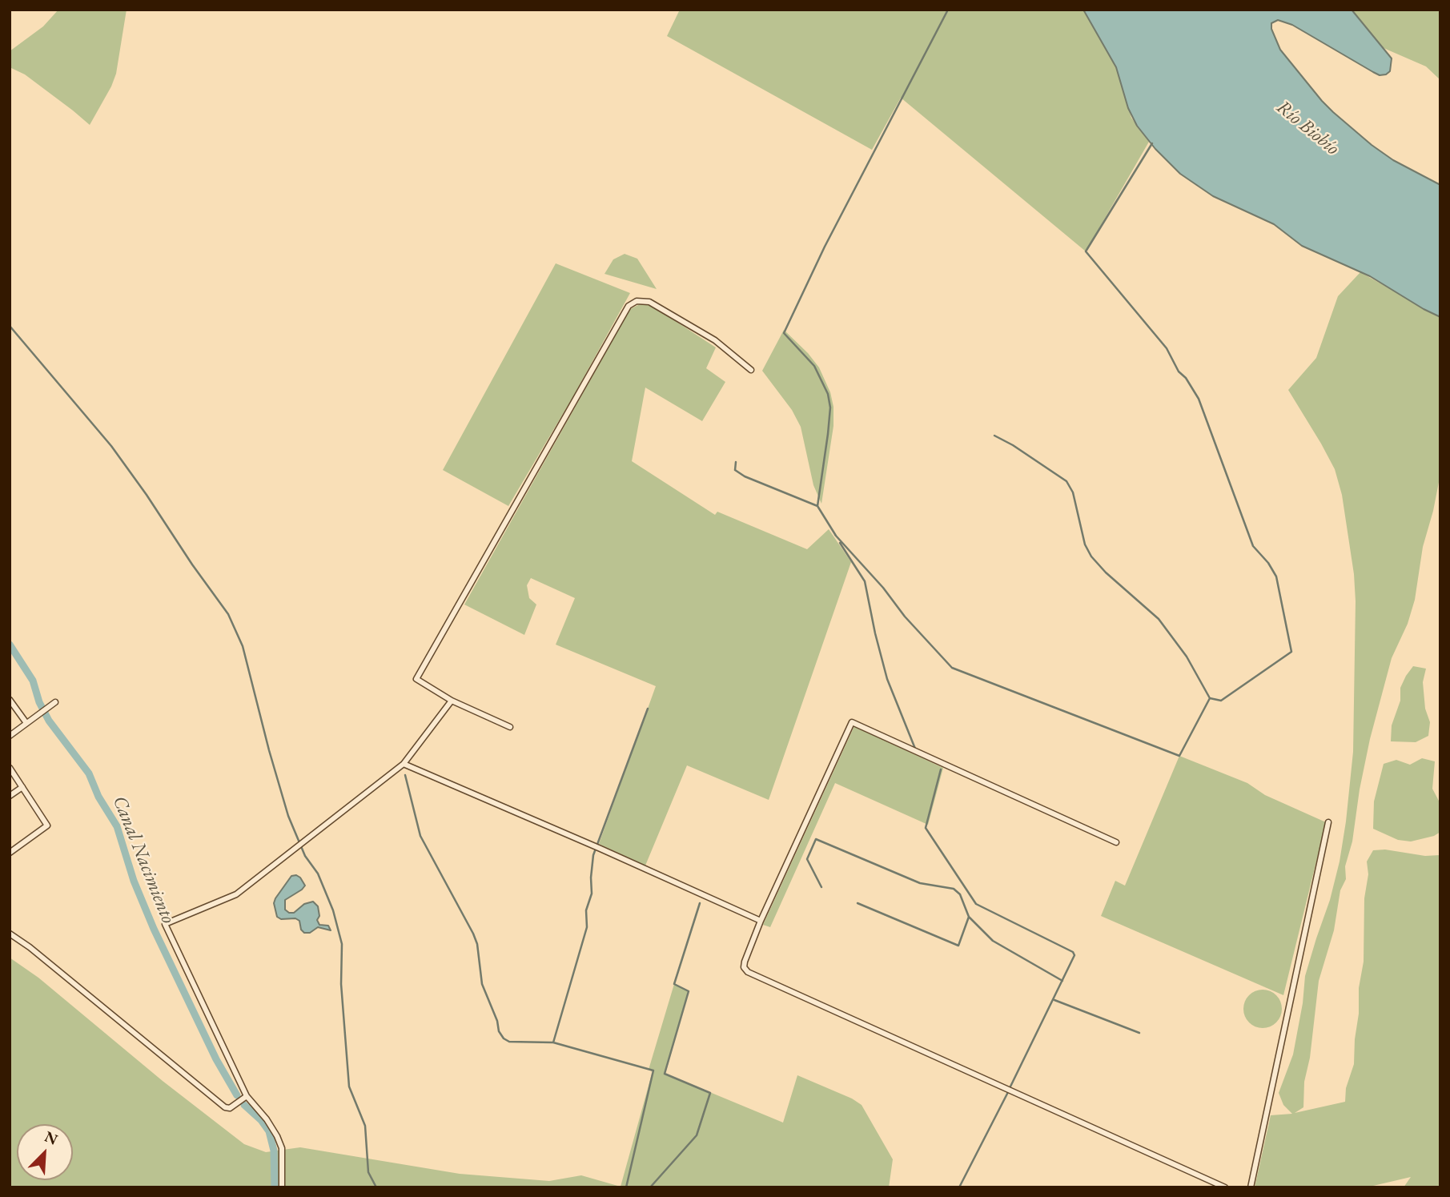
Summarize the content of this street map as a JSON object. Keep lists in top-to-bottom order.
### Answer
{
  "water": ["Río Biobío", "Canal Nacimiento"],
  "north": "top right"
}
